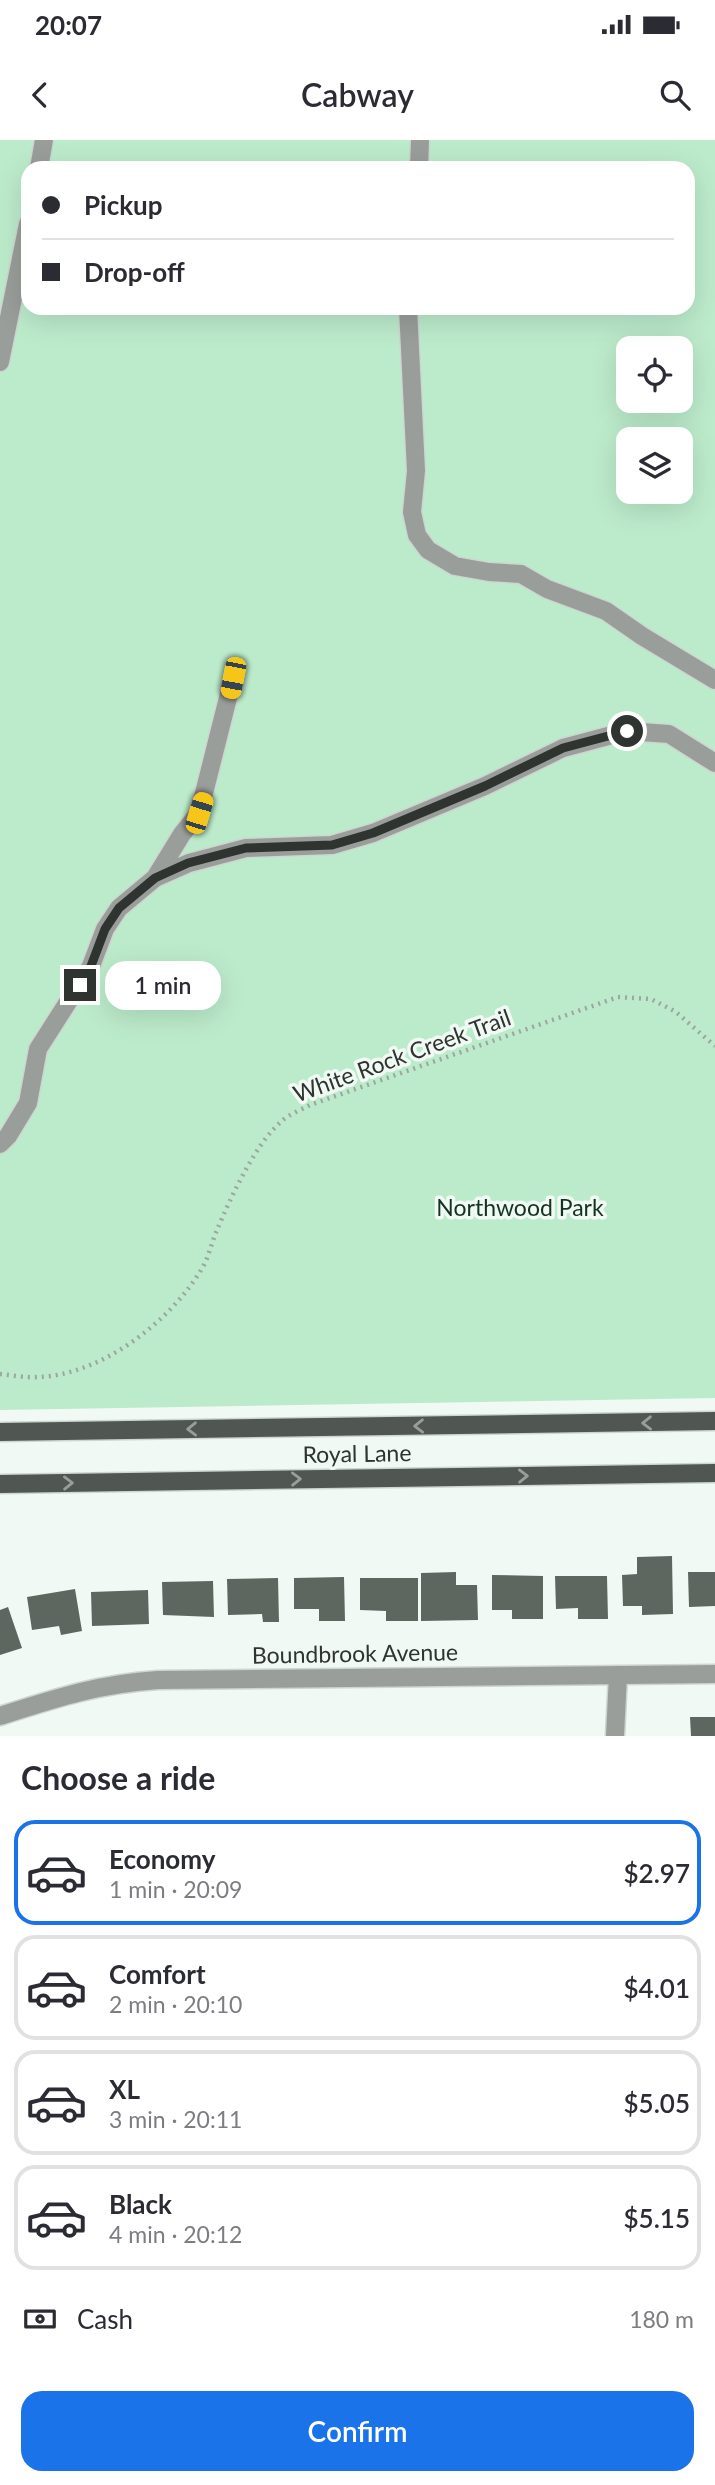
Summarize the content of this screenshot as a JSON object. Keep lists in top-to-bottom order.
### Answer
{
  "streets": {
    "main road": ["Royal Lane"],
    "street": ["Boundbrook Avenue"],
    "path": ["White Rock Creek Trail"]
  },
  "parks": ["Northwood Park"],
  "page": {
    "status": "20:07",
    "header": "Cabway",
    "banner": ["Pickup", "Drop-off"],
    "bubble": "1 min",
    "heading": "Choose a ride",
    "list": [
      {
        "name": "Economy",
        "note": "1 min · 20:09",
        "value": "$2.97"
      },
      {
        "name": "Comfort",
        "note": "2 min · 20:10",
        "value": "$4.01"
      },
      {
        "name": "XL",
        "note": "3 min · 20:11",
        "value": "$5.05"
      },
      {
        "name": "Black",
        "note": "4 min · 20:12",
        "value": "$5.15"
      }
    ],
    "pay": ["Cash", "180 m"],
    "buttons": "Confirm"
  }
}
